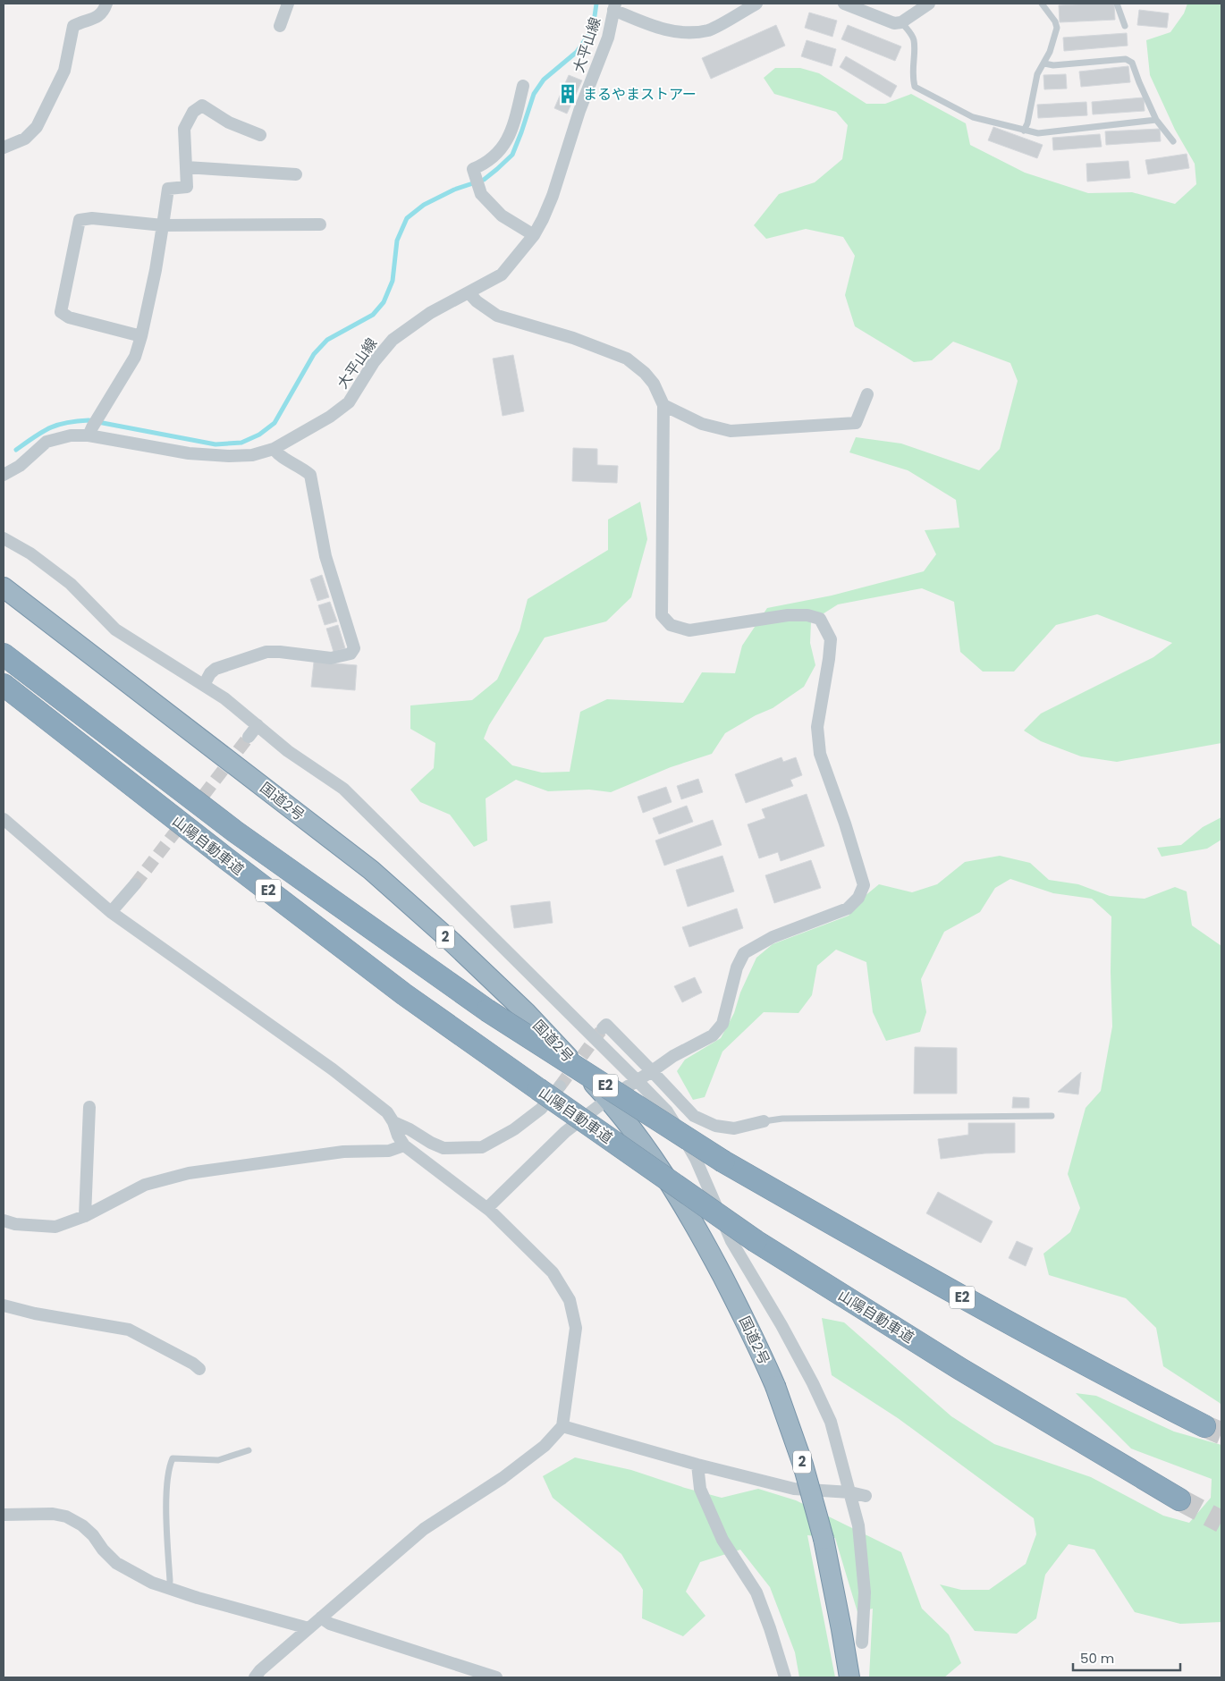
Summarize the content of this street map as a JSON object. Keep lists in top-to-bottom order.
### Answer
{
  "streets": {
    "highway": [
      "国道2号",
      "山陽自動車道",
      "E2",
      "2"
    ],
    "street": ["大平山線"]
  },
  "places": {
    "building": ["まるやまストアー"]
  },
  "scale_bar": "50 m"
}
